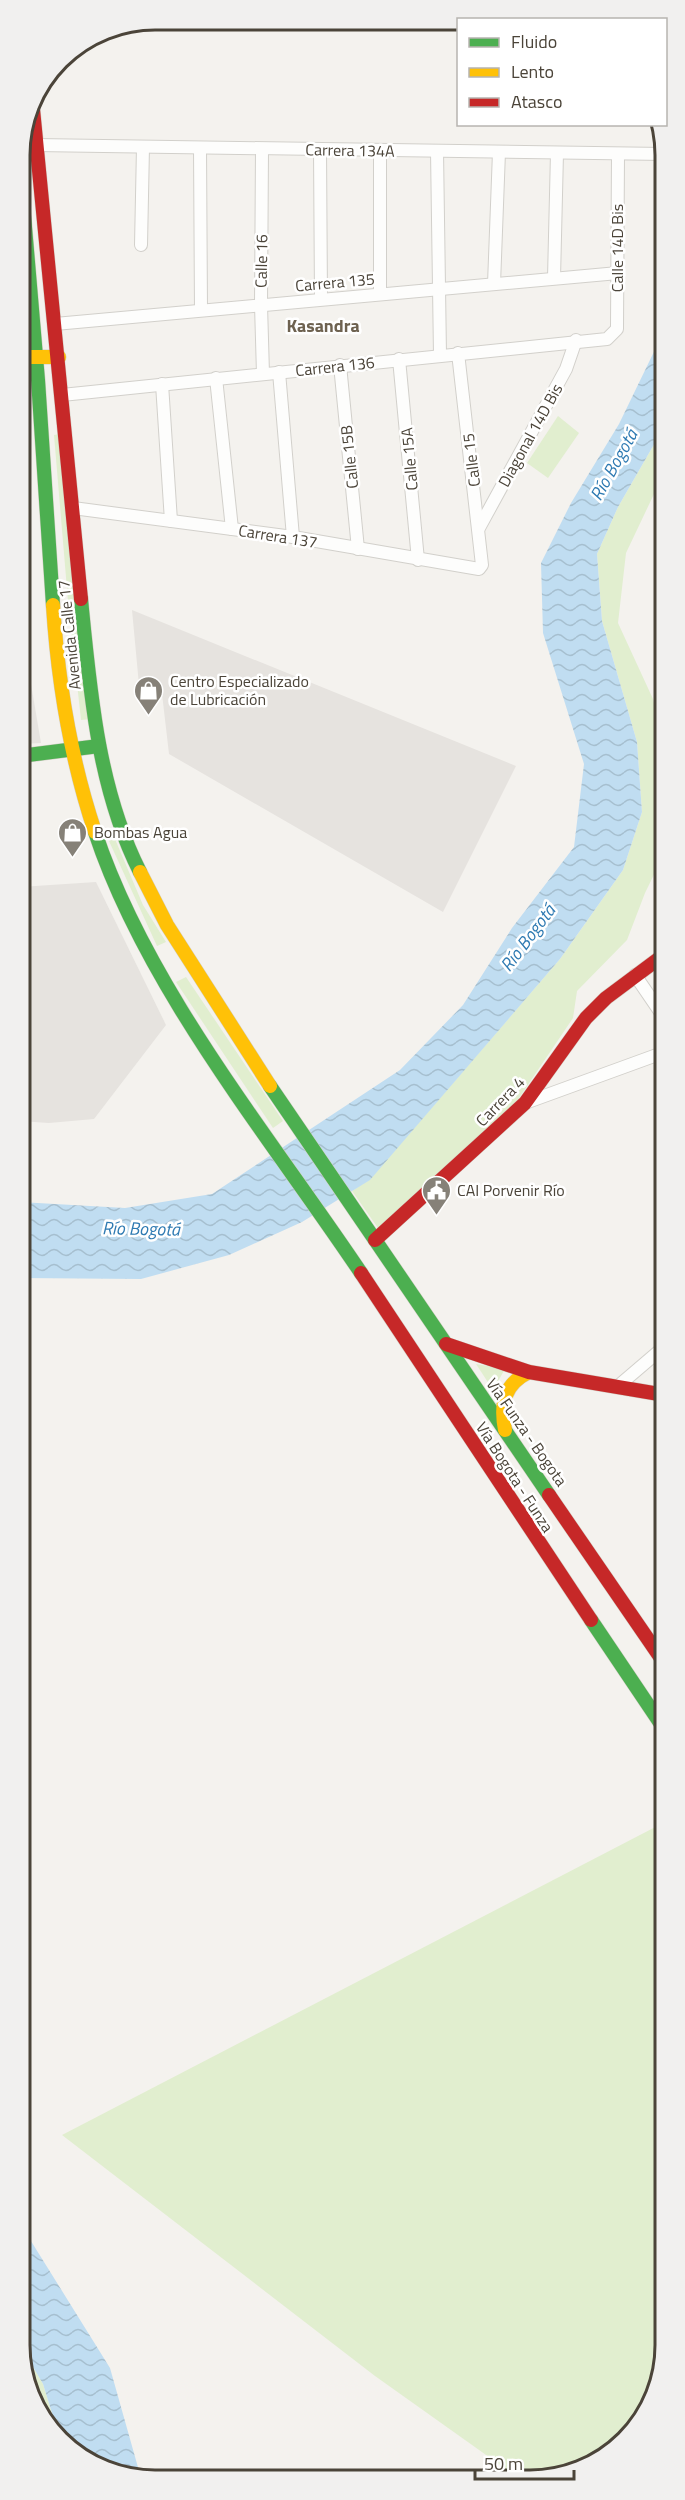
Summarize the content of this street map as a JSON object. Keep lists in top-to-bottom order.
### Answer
{
  "streets": {
    "main road": [
      "Avenida Calle 17",
      "Carrera 4",
      "Vía Funza - Bogota",
      "Vía Bogota - Funza"
    ],
    "street": [
      "Carrera 134A",
      "Calle 14D Bis",
      "Calle 16",
      "Carrera 135",
      "Carrera 136",
      "Diagonal 14D Bis",
      "Calle 15B",
      "Calle 15A",
      "Calle 15",
      "Carrera 137"
    ]
  },
  "crossings": [
    ["Carrera 134A", "Calle 14D Bis"],
    ["Carrera 134A", "Calle 16"],
    ["Carrera 134A", "Avenida Calle 17"],
    ["Calle 14D Bis", "Carrera 135"],
    ["Calle 14D Bis", "Carrera 136"],
    ["Calle 16", "Carrera 135"],
    ["Calle 16", "Carrera 136"],
    ["Carrera 135", "Avenida Calle 17"],
    ["Carrera 136", "Diagonal 14D Bis"],
    ["Carrera 136", "Calle 15B"],
    ["Carrera 136", "Calle 15A"],
    ["Carrera 136", "Calle 15"],
    ["Carrera 136", "Avenida Calle 17"],
    ["Diagonal 14D Bis", "Calle 15"],
    ["Calle 15B", "Carrera 137"],
    ["Calle 15A", "Carrera 137"],
    ["Calle 15", "Carrera 137"],
    ["Carrera 137", "Avenida Calle 17"],
    ["Avenida Calle 17", "Vía Funza - Bogota"],
    ["Avenida Calle 17", "Vía Bogota - Funza"],
    ["Carrera 4", "Vía Funza - Bogota"]
  ],
  "districts": ["Kasandra"],
  "water": ["Río Bogotá"],
  "places": {
    "shop": ["Centro Especializado de Lubricación", "Bombas Agua"],
    "public building": ["CAI Porvenir Río"]
  },
  "legend": ["Fluido", "Lento", "Atasco"],
  "scale_bar": "50 m"
}
